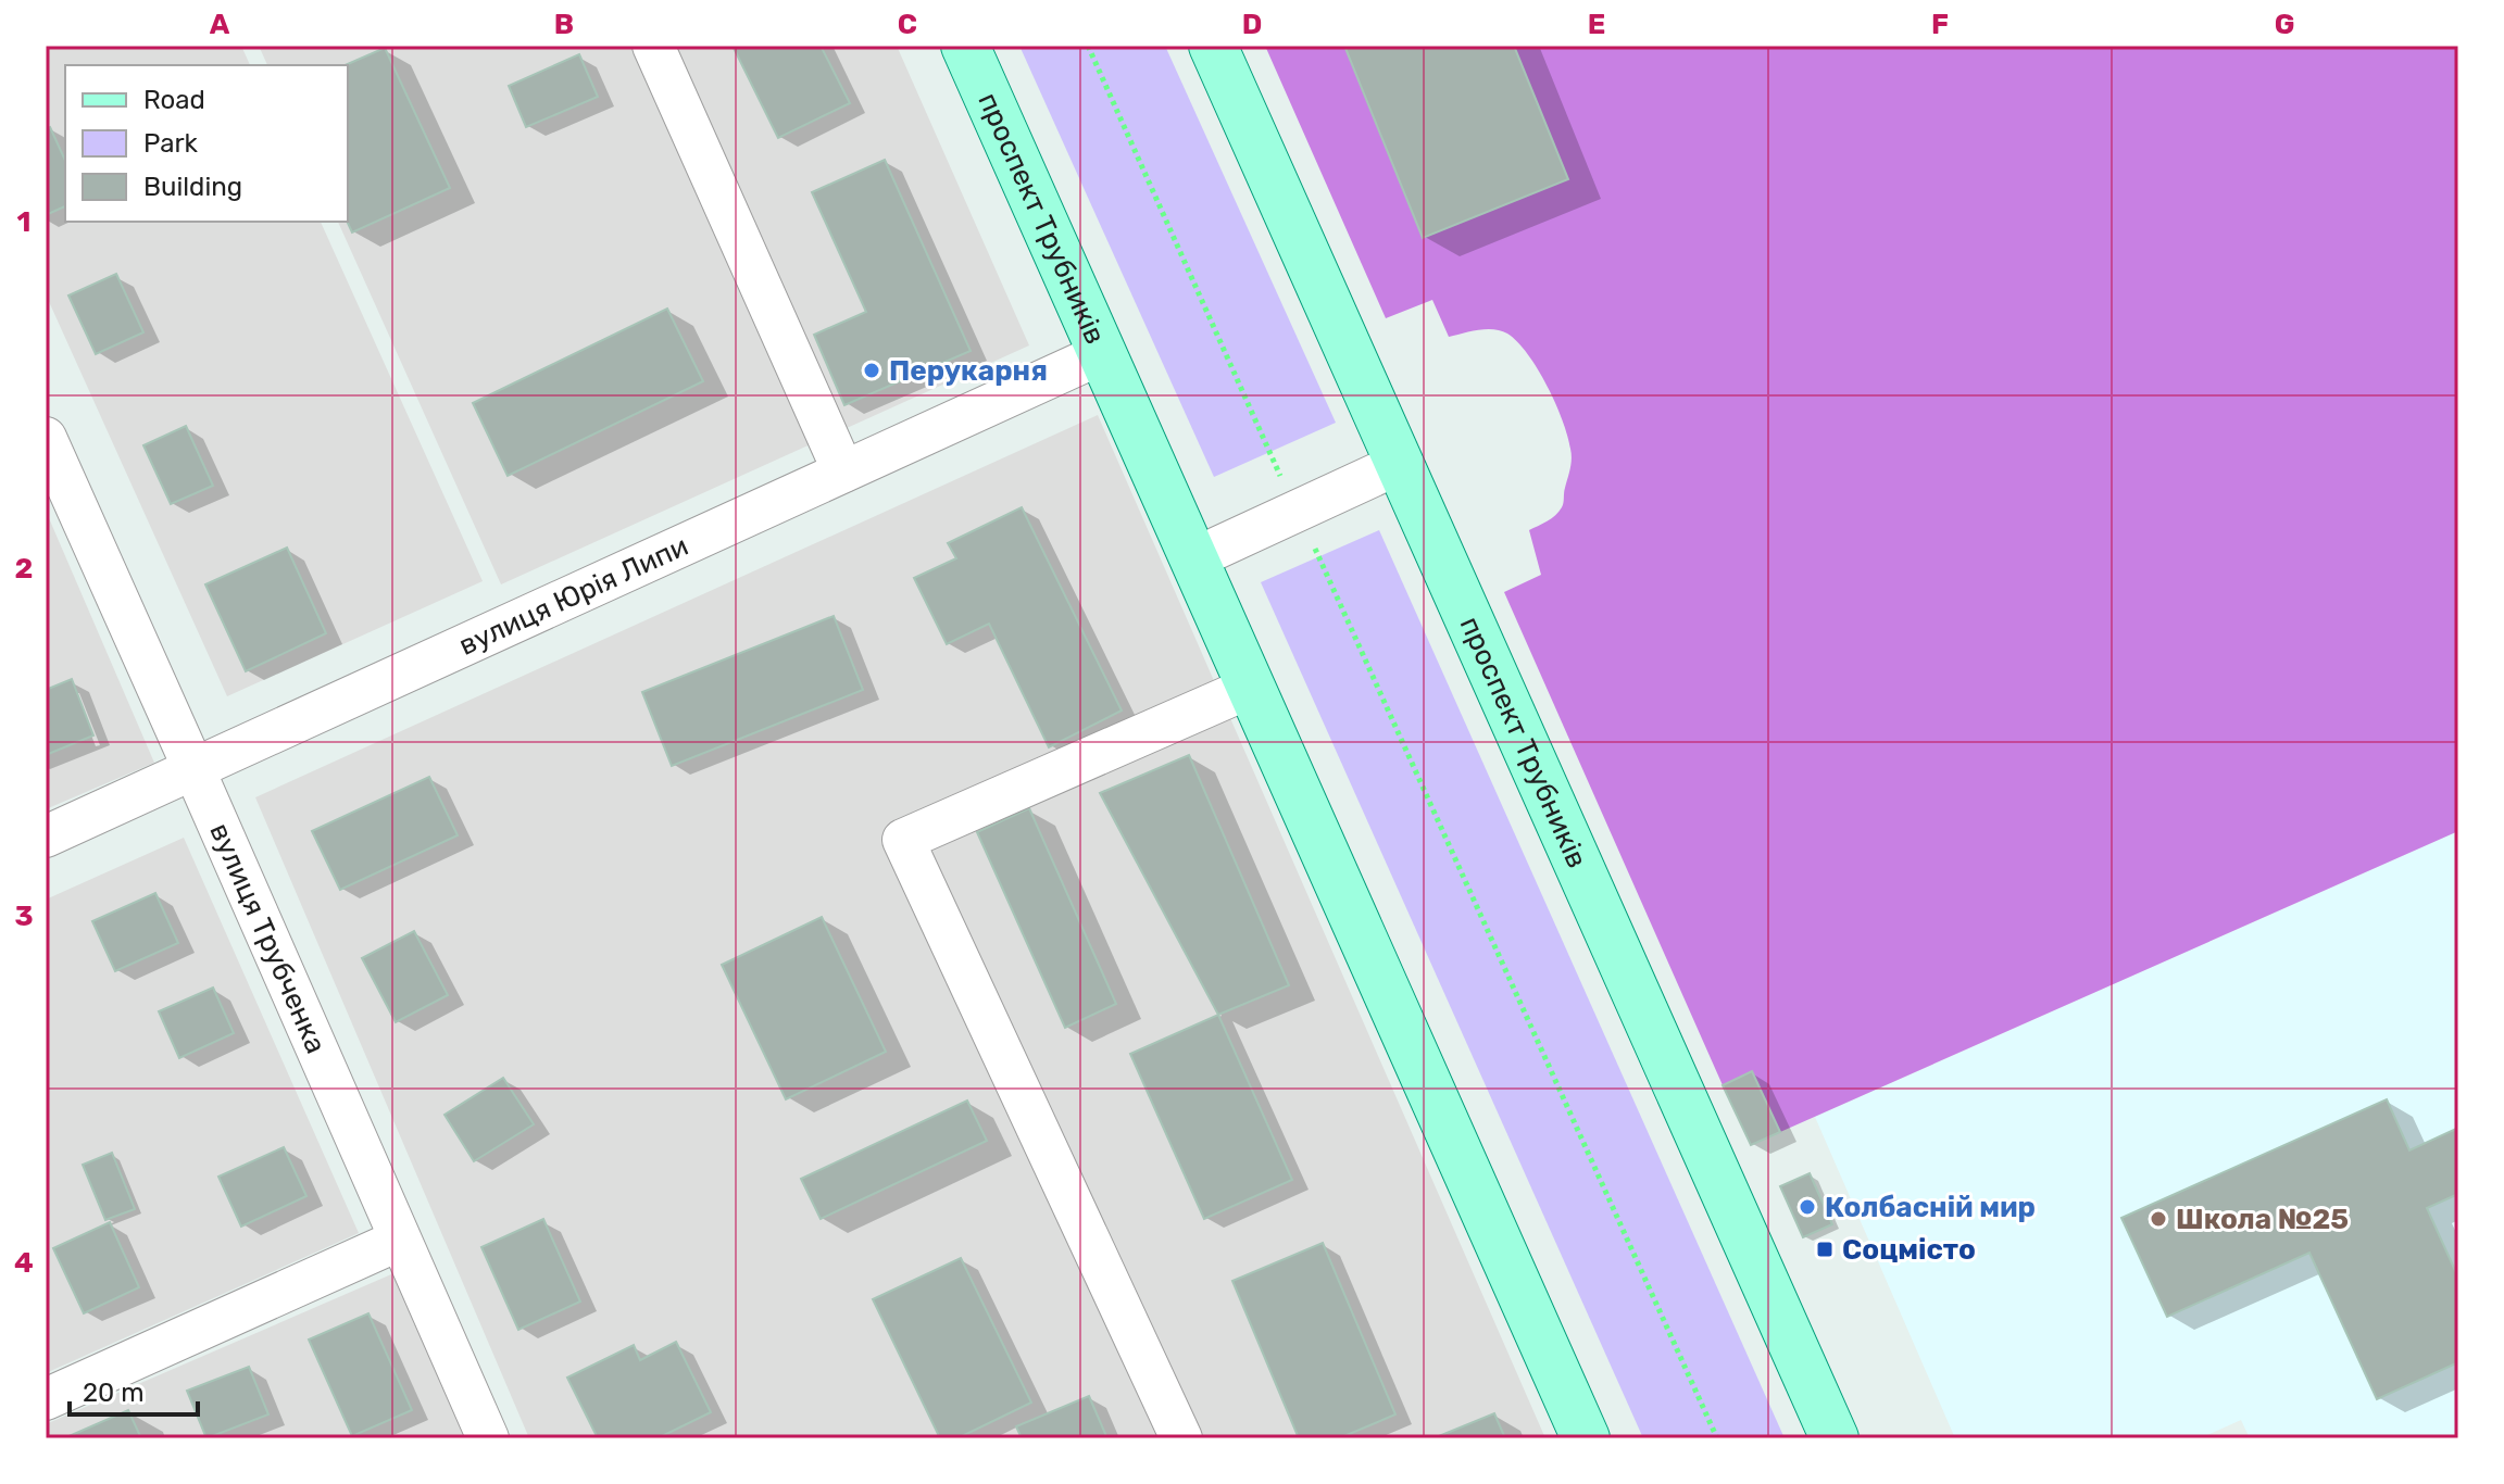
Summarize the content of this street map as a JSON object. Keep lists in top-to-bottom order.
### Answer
{
  "streets": {
    "main road": ["проспект Трубників"],
    "street": ["вулиця Юрія Липи", "вулиця Трубченка"]
  },
  "crossings": [
    ["проспект Трубників", "вулиця Юрія Липи"],
    ["вулиця Юрія Липи", "вулиця Трубченка"]
  ],
  "places": {
    "other": ["Перукарня", "Колбасній мир", "Школа №25"],
    "transit": ["Соцмісто"]
  },
  "legend": ["Road", "Park", "Building"],
  "scale_bar": "20 m",
  "grid": {
    "columns": [
      "A",
      "B",
      "C",
      "D",
      "E",
      "F",
      "G"
    ],
    "rows": [
      "1",
      "2",
      "3",
      "4"
    ]
  }
}
